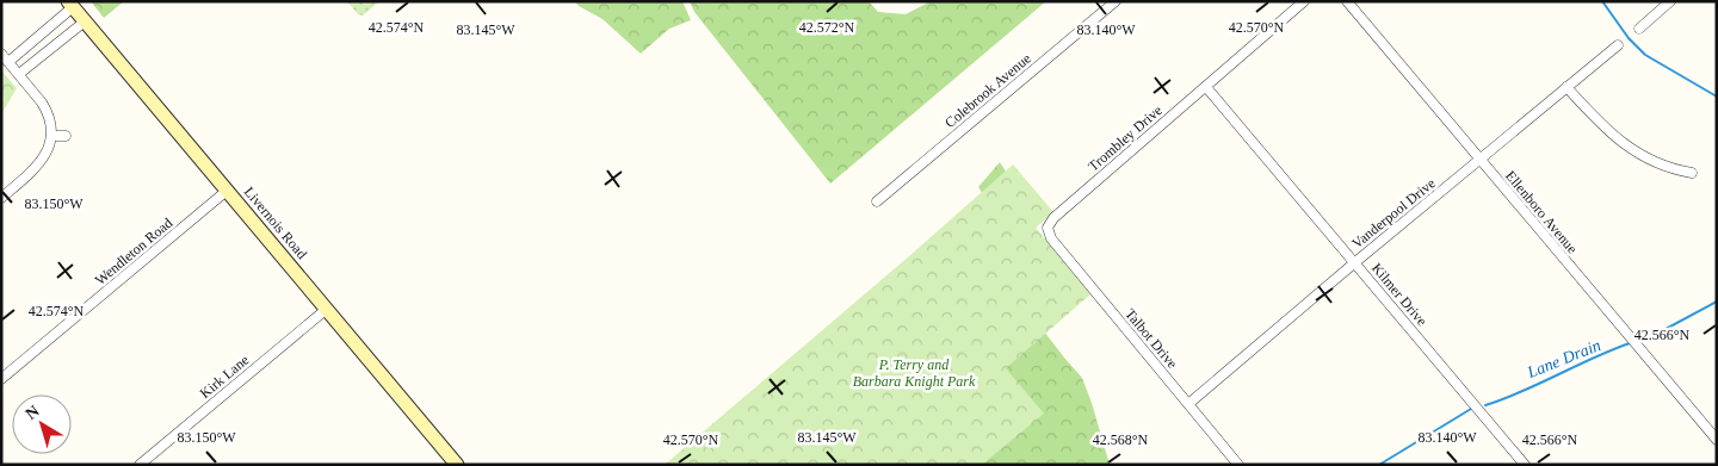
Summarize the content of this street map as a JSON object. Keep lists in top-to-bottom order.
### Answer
{
  "streets": {
    "main road": ["Livernois Road"],
    "street": [
      "Colebrook Avenue",
      "Trombley Drive",
      "Ellenboro Avenue",
      "Vanderpool Drive",
      "Wendleton Road",
      "Kilmer Drive",
      "Talbot Drive",
      "Kirk Lane"
    ]
  },
  "crossings": [
    ["Trombley Drive", "Kilmer Drive"],
    ["Trombley Drive", "Talbot Drive"],
    ["Ellenboro Avenue", "Vanderpool Drive"],
    ["Vanderpool Drive", "Kilmer Drive"],
    ["Vanderpool Drive", "Talbot Drive"],
    ["Livernois Road", "Wendleton Road"],
    ["Livernois Road", "Kirk Lane"]
  ],
  "water": ["Lane Drain"],
  "parks": ["P. Terry and Barbara Knight Park"],
  "north": "top left",
  "coordinates": [
    "42.574°N",
    "42.572°N",
    "42.570°N",
    "83.145°W",
    "83.140°W",
    "83.150°W",
    "42.566°N",
    "42.568°N"
  ]
}
